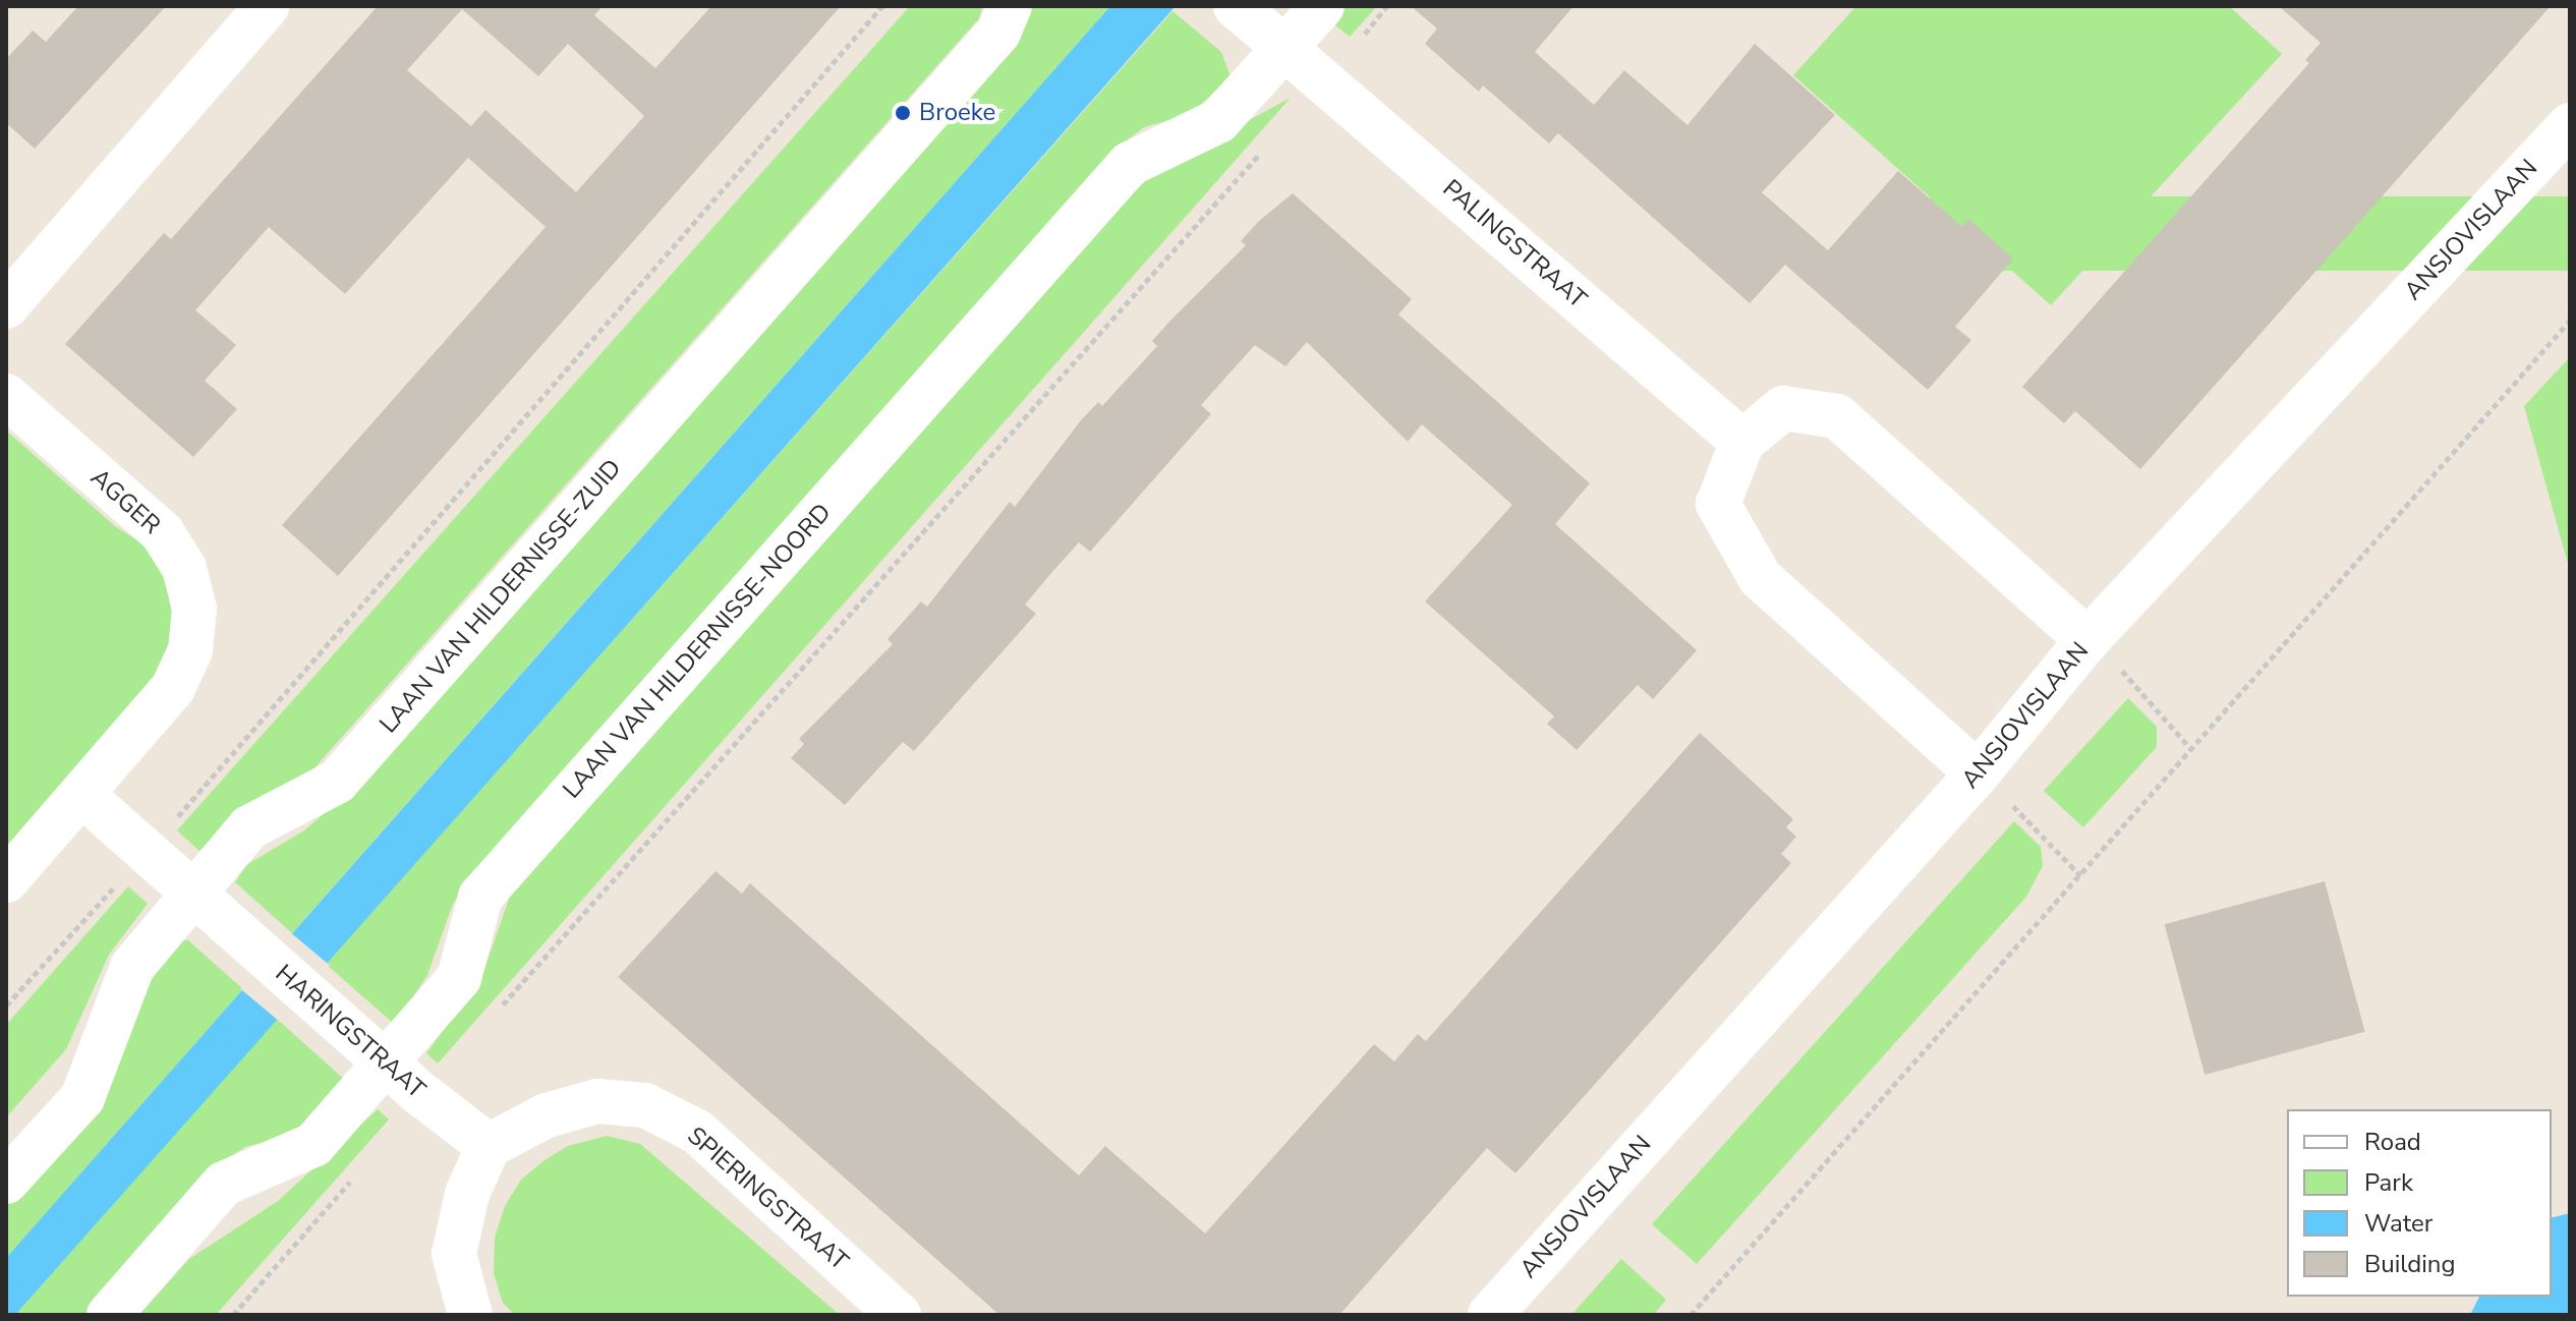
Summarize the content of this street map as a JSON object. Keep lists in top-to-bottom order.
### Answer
{
  "streets": {
    "street": [
      "ANSJOVISLAAN",
      "PALINGSTRAAT",
      "AGGER",
      "LAAN VAN HILDERNISSE-ZUID",
      "LAAN VAN HILDERNISSE-NOORD",
      "HARINGSTRAAT",
      "SPIERINGSTRAAT"
    ]
  },
  "crossings": [
    ["PALINGSTRAAT", "LAAN VAN HILDERNISSE-NOORD"],
    ["AGGER", "HARINGSTRAAT"],
    ["LAAN VAN HILDERNISSE-ZUID", "HARINGSTRAAT"],
    ["LAAN VAN HILDERNISSE-NOORD", "HARINGSTRAAT"],
    ["HARINGSTRAAT", "SPIERINGSTRAAT"]
  ],
  "places": ["Broeke"],
  "legend": [
    "Road",
    "Park",
    "Water",
    "Building"
  ]
}
